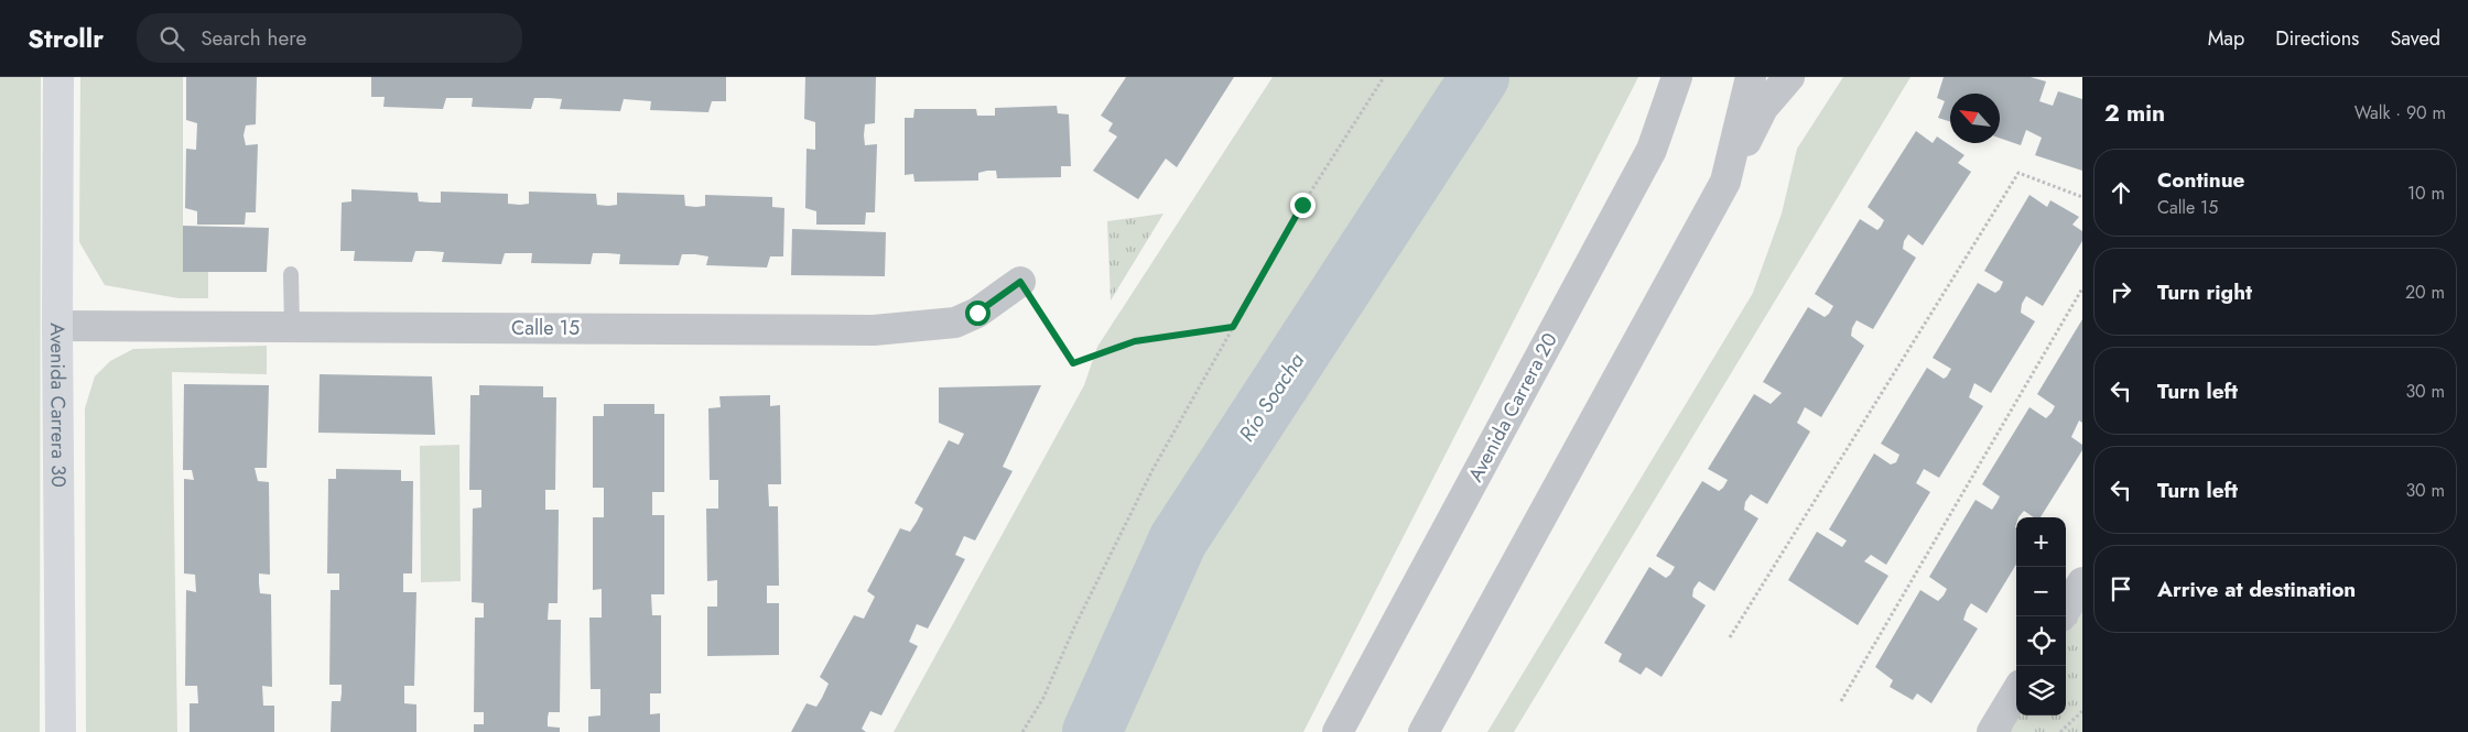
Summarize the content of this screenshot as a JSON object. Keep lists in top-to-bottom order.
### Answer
{
  "streets": {
    "main road": ["Avenida Carrera 30"],
    "street": ["Calle 15", "Avenida Carrera 20"]
  },
  "crossings": [
    ["Calle 15", "Avenida Carrera 30"]
  ],
  "water": ["Río Soacha"],
  "north": "top left",
  "page": {
    "header": "Strollr",
    "search": "Search here",
    "nav": ["Map", "Directions", "Saved"],
    "heading": ["2 min", "Walk · 90 m"],
    "list": [
      ["Continue", "Calle 15", "10 m"],
      ["Turn right", "20 m"],
      ["Turn left", "30 m"],
      ["Turn left", "30 m"],
      "Arrive at destination"
    ],
    "map_buttons": ["+", "−"]
  }
}
